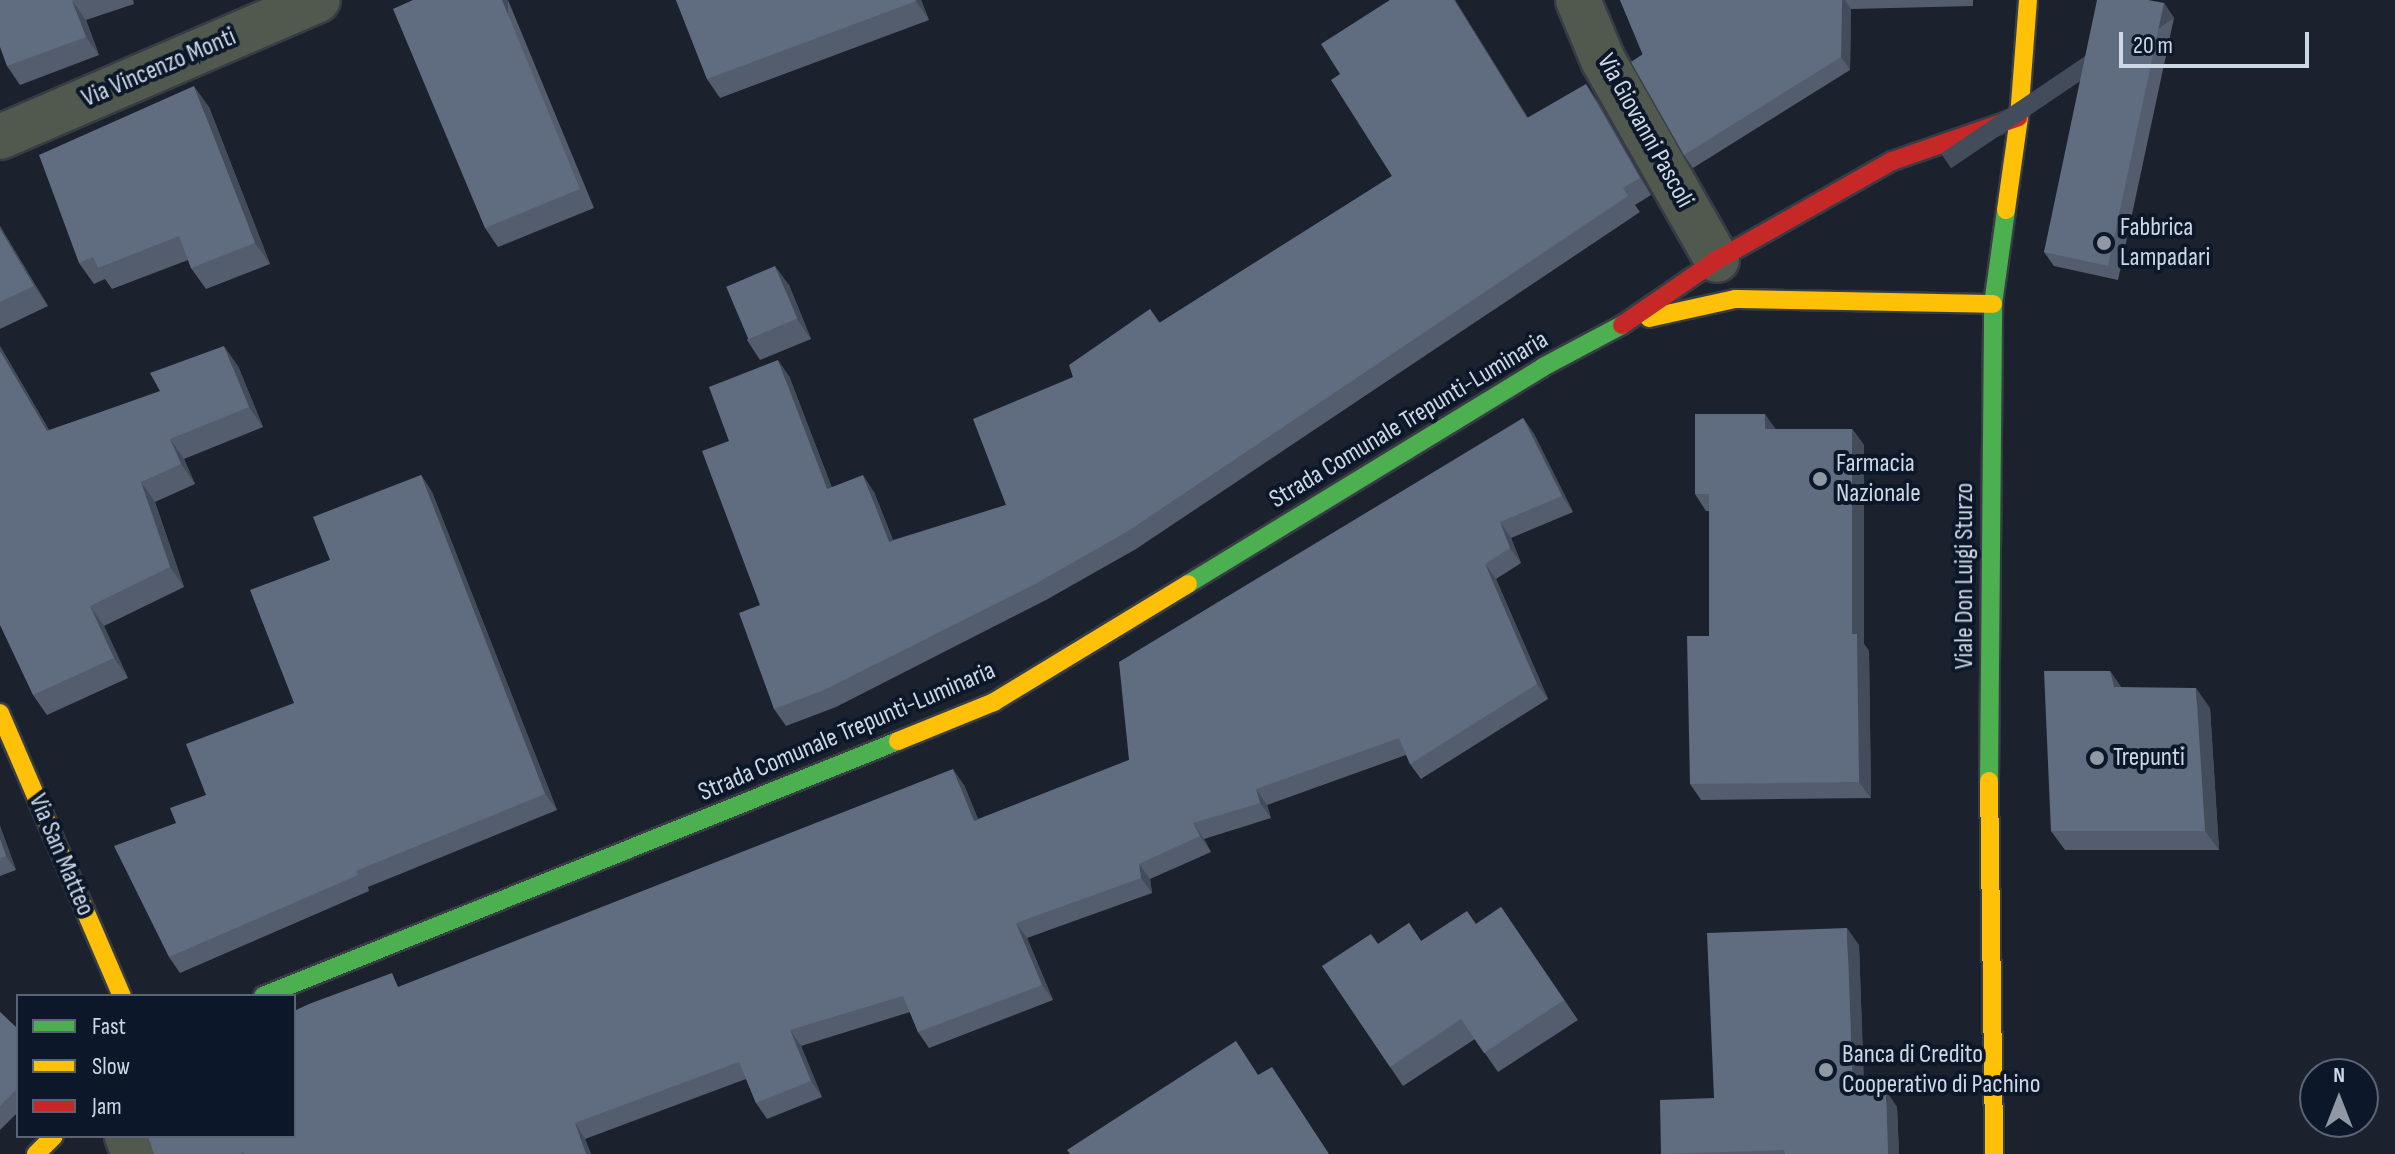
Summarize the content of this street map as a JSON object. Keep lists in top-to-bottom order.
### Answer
{
  "streets": {
    "main road": ["Strada Comunale Trepunti-Luminaria", "Viale Don Luigi Sturzo", "Via San Matteo"],
    "street": ["Via Vincenzo Monti", "Via Giovanni Pascoli"]
  },
  "places": [
    "Fabbrica Lampadari",
    "Farmacia Nazionale",
    "Trepunti",
    "Banca di Credito Cooperativo di Pachino"
  ],
  "legend": ["Fast", "Slow", "Jam"],
  "scale_bar": "20 m",
  "north": "top"
}
